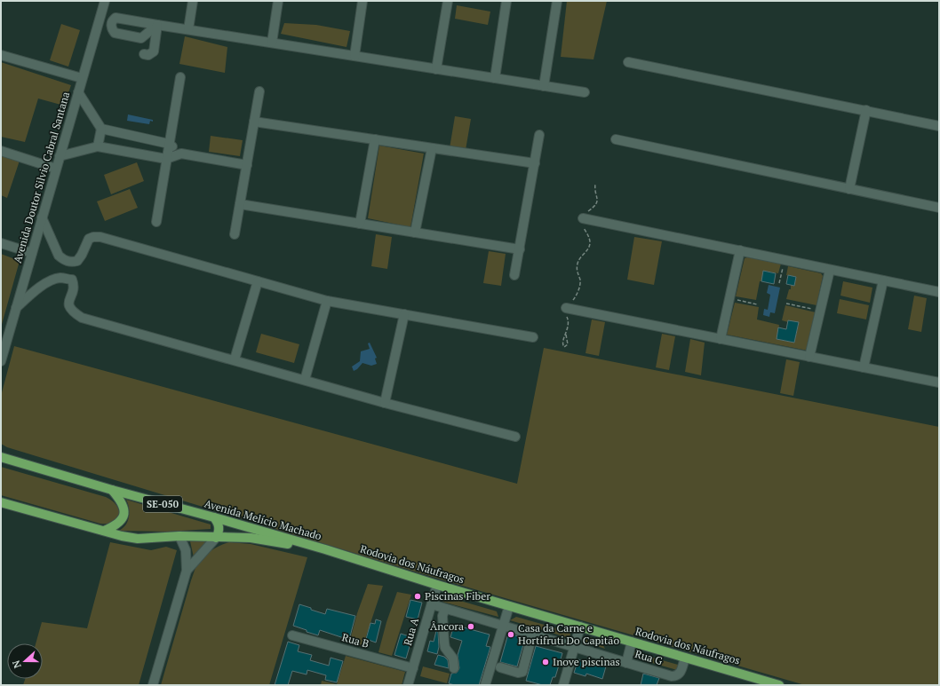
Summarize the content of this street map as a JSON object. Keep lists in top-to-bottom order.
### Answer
{
  "streets": {
    "main road": ["SE-050", "Avenida Melício Machado", "Rodovia dos Náufragos"],
    "street": [
      "Avenida Doutor Silvio Cabral Santana",
      "Rua A",
      "Rua B",
      "Rua G"
    ]
  },
  "crossings": [
    ["Avenida Melício Machado", "Rodovia dos Náufragos"],
    ["Rodovia dos Náufragos", "Rua A"],
    ["Rodovia dos Náufragos", "Rua G"],
    ["Rua A", "Rua B"],
    ["Rua A", "Rua G"]
  ],
  "places": [
    "Piscinas Fiber",
    "Âncora",
    "Casa da Carne e Hortifruti Do Capitão",
    "Inove piscinas"
  ],
  "north": "left"
}
